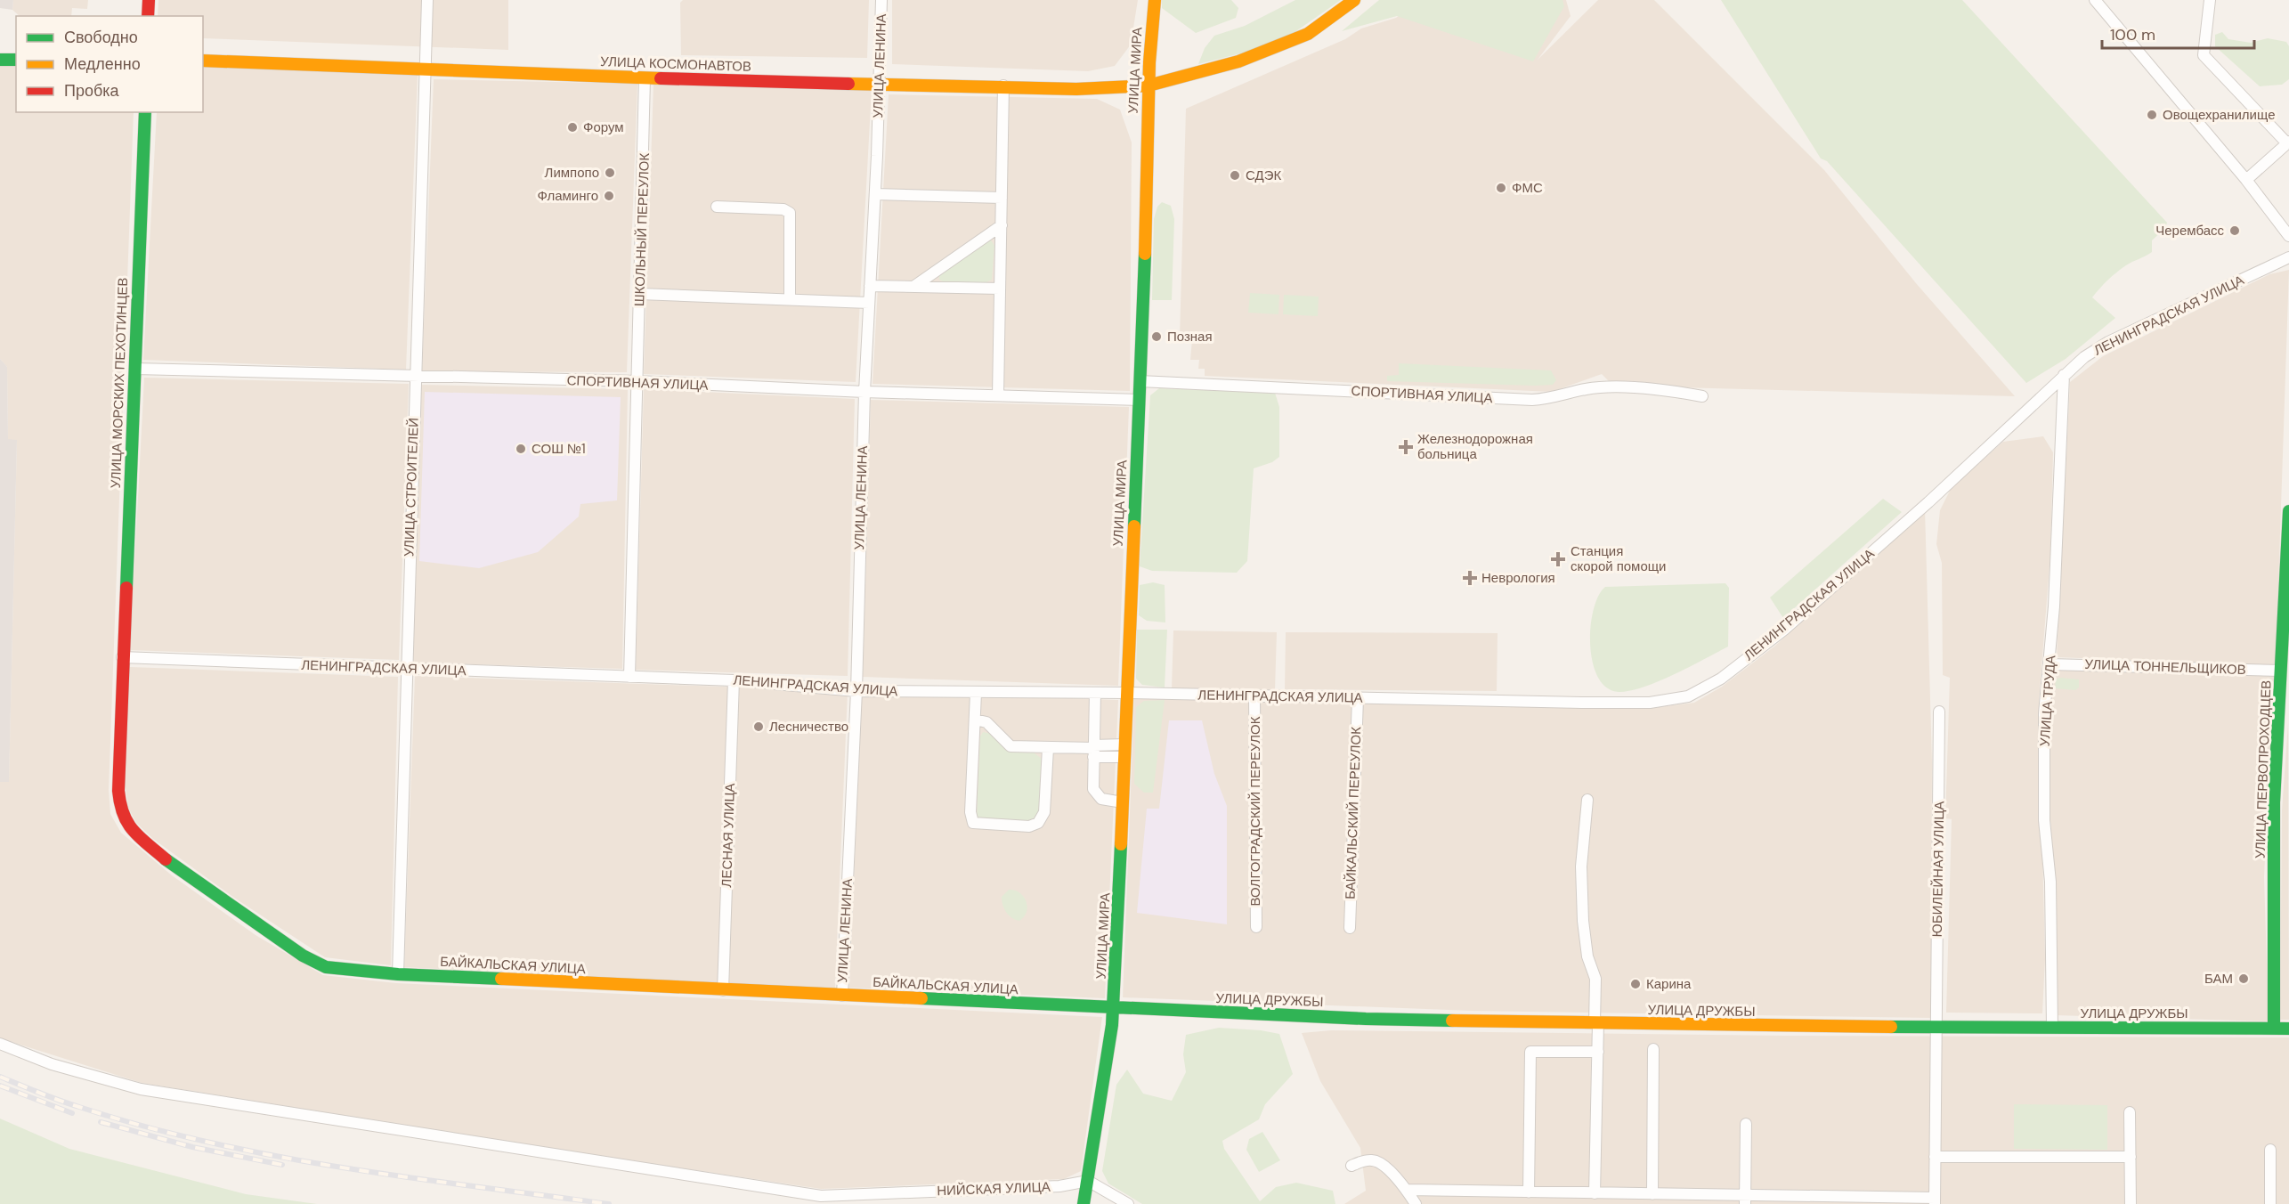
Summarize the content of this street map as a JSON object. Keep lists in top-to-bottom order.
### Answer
{
  "streets": {
    "street": [
      "УЛИЦА КОСМОНАВТОВ",
      "УЛИЦА ЛЕНИНА",
      "УЛИЦА МИРА",
      "ШКОЛЬНЫЙ ПЕРЕУЛОК",
      "ЛЕНИНГРАДСКАЯ УЛИЦА",
      "УЛИЦА МОРСКИХ ПЕХОТИНЦЕВ",
      "СПОРТИВНАЯ УЛИЦА",
      "УЛИЦА СТРОИТЕЛЕЙ",
      "УЛИЦА ТОННЕЛЬЩИКОВ",
      "УЛИЦА ТРУДА",
      "УЛИЦА ПЕРВОПРОХОДЦЕВ",
      "ВОЛГОГРАДСКИЙ ПЕРЕУЛОК",
      "БАЙКАЛЬСКИЙ ПЕРЕУЛОК",
      "ЛЕСНАЯ УЛИЦА",
      "ЮБИЛЕЙНАЯ УЛИЦА",
      "БАЙКАЛЬСКАЯ УЛИЦА",
      "УЛИЦА ДРУЖБЫ",
      "НИЙСКАЯ УЛИЦА"
    ]
  },
  "crossings": [
    ["УЛИЦА КОСМОНАВТОВ", "УЛИЦА ЛЕНИНА"],
    ["УЛИЦА КОСМОНАВТОВ", "УЛИЦА МИРА"],
    ["УЛИЦА КОСМОНАВТОВ", "ШКОЛЬНЫЙ ПЕРЕУЛОК"],
    ["УЛИЦА КОСМОНАВТОВ", "УЛИЦА СТРОИТЕЛЕЙ"],
    ["УЛИЦА ЛЕНИНА", "ЛЕНИНГРАДСКАЯ УЛИЦА"],
    ["УЛИЦА ЛЕНИНА", "СПОРТИВНАЯ УЛИЦА"],
    ["УЛИЦА ЛЕНИНА", "БАЙКАЛЬСКАЯ УЛИЦА"],
    ["УЛИЦА МИРА", "ЛЕНИНГРАДСКАЯ УЛИЦА"],
    ["УЛИЦА МИРА", "СПОРТИВНАЯ УЛИЦА"],
    ["УЛИЦА МИРА", "БАЙКАЛЬСКАЯ УЛИЦА"],
    ["УЛИЦА МИРА", "УЛИЦА ДРУЖБЫ"],
    ["УЛИЦА МИРА", "НИЙСКАЯ УЛИЦА"],
    ["ШКОЛЬНЫЙ ПЕРЕУЛОК", "ЛЕНИНГРАДСКАЯ УЛИЦА"],
    ["ШКОЛЬНЫЙ ПЕРЕУЛОК", "СПОРТИВНАЯ УЛИЦА"],
    ["ЛЕНИНГРАДСКАЯ УЛИЦА", "УЛИЦА МОРСКИХ ПЕХОТИНЦЕВ"],
    ["ЛЕНИНГРАДСКАЯ УЛИЦА", "УЛИЦА СТРОИТЕЛЕЙ"],
    ["ЛЕНИНГРАДСКАЯ УЛИЦА", "УЛИЦА ТРУДА"],
    ["ЛЕНИНГРАДСКАЯ УЛИЦА", "ВОЛГОГРАДСКИЙ ПЕРЕУЛОК"],
    ["ЛЕНИНГРАДСКАЯ УЛИЦА", "БАЙКАЛЬСКИЙ ПЕРЕУЛОК"],
    ["ЛЕНИНГРАДСКАЯ УЛИЦА", "ЛЕСНАЯ УЛИЦА"],
    ["ЛЕНИНГРАДСКАЯ УЛИЦА", "БАЙКАЛЬСКАЯ УЛИЦА"],
    ["УЛИЦА МОРСКИХ ПЕХОТИНЦЕВ", "СПОРТИВНАЯ УЛИЦА"],
    ["УЛИЦА МОРСКИХ ПЕХОТИНЦЕВ", "БАЙКАЛЬСКАЯ УЛИЦА"],
    ["СПОРТИВНАЯ УЛИЦА", "УЛИЦА СТРОИТЕЛЕЙ"],
    ["УЛИЦА СТРОИТЕЛЕЙ", "БАЙКАЛЬСКАЯ УЛИЦА"],
    ["УЛИЦА ТОННЕЛЬЩИКОВ", "УЛИЦА ТРУДА"],
    ["УЛИЦА ТОННЕЛЬЩИКОВ", "УЛИЦА ПЕРВОПРОХОДЦЕВ"],
    ["УЛИЦА ТРУДА", "УЛИЦА ДРУЖБЫ"],
    ["УЛИЦА ПЕРВОПРОХОДЦЕВ", "УЛИЦА ДРУЖБЫ"],
    ["ЛЕСНАЯ УЛИЦА", "БАЙКАЛЬСКАЯ УЛИЦА"],
    ["ЮБИЛЕЙНАЯ УЛИЦА", "УЛИЦА ДРУЖБЫ"],
    ["БАЙКАЛЬСКАЯ УЛИЦА", "УЛИЦА ДРУЖБЫ"]
  ],
  "places": {
    "other": [
      "Овощехранилище",
      "Форум",
      "Лимпопо",
      "СДЭК",
      "ФМС",
      "Фламинго",
      "Черембасс",
      "Позная",
      "СОШ №1",
      "Лесничество",
      "БАМ",
      "Карина"
    ],
    "health": ["Железнодорожная больница", "Станция скорой помощи", "Неврология"]
  },
  "legend": ["Свободно", "Медленно", "Пробка"],
  "scale_bar": "100 m"
}
